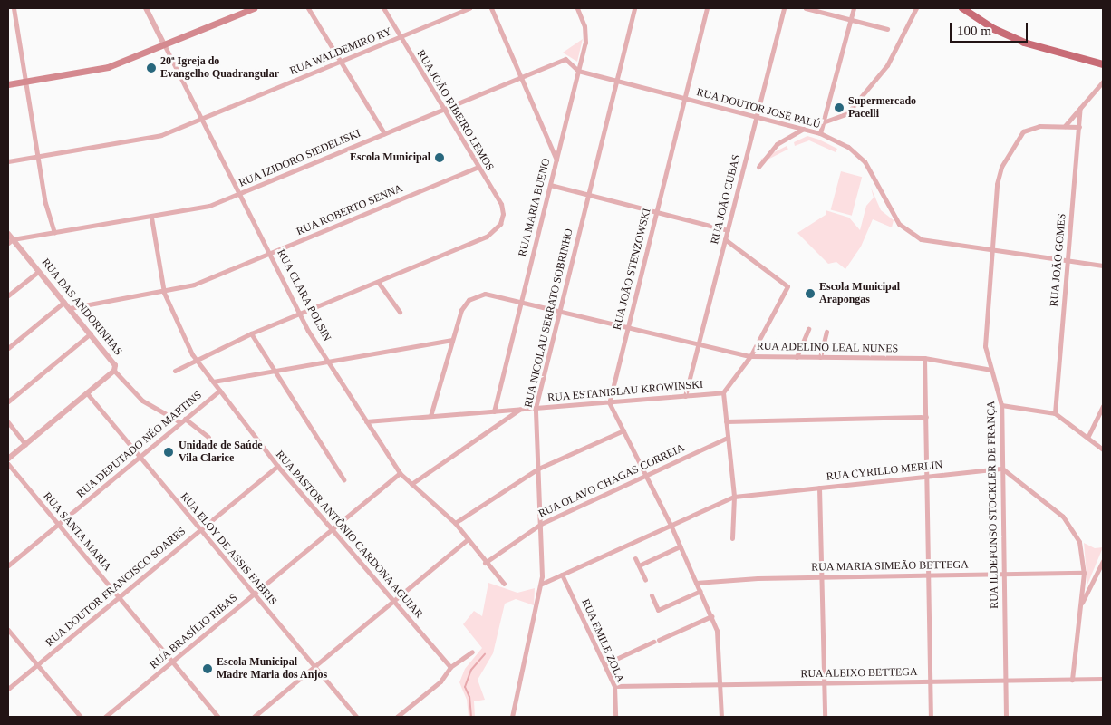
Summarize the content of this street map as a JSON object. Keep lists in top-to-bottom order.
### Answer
{
  "streets": {
    "street": [
      "RUA WALDEMIRO RY",
      "RUA DOUTOR JOSÉ PALÚ",
      "RUA JOÃO RIBEIRO LEMOS",
      "RUA IZIDORO SIEDELISKI",
      "RUA JOÃO CUBAS",
      "RUA MARIA BUENO",
      "RUA ROBERTO SENNA",
      "RUA JOÃO GOMES",
      "RUA JOÃO STENZOWSKI",
      "RUA CLARA POLSIN",
      "RUA DAS ANDORINHAS",
      "RUA NICOLAU SERRATO SOBRINHO",
      "RUA ADELINO LEAL NUNES",
      "RUA ESTANISLAU KROWINSKI",
      "RUA DEPUTADO NÉO MARTINS",
      "RUA CYRILLO MERLIN",
      "RUA OLAVO CHAGAS CORREIA",
      "RUA ILDEFONSO STOCKLER DE FRANÇA",
      "RUA SANTA MARIA",
      "RUA PASTOR ANTÔNIO CARDONA AGUIAR",
      "RUA ELOY DE ASSIS FABRIS",
      "RUA MARIA SIMEÃO BETTEGA",
      "RUA DOUTOR FRANCISCO SOARES",
      "RUA BRASÍLIO RIBAS",
      "RUA EMILE ZOLA",
      "RUA ALEIXO BETTEGA"
    ]
  },
  "crossings": [
    ["RUA WALDEMIRO RY", "RUA JOÃO RIBEIRO LEMOS"],
    ["RUA WALDEMIRO RY", "RUA CLARA POLSIN"],
    ["RUA DOUTOR JOSÉ PALÚ", "RUA IZIDORO SIEDELISKI"],
    ["RUA DOUTOR JOSÉ PALÚ", "RUA JOÃO CUBAS"],
    ["RUA DOUTOR JOSÉ PALÚ", "RUA MARIA BUENO"],
    ["RUA DOUTOR JOSÉ PALÚ", "RUA JOÃO GOMES"],
    ["RUA DOUTOR JOSÉ PALÚ", "RUA JOÃO STENZOWSKI"],
    ["RUA DOUTOR JOSÉ PALÚ", "RUA NICOLAU SERRATO SOBRINHO"],
    ["RUA DOUTOR JOSÉ PALÚ", "RUA ILDEFONSO STOCKLER DE FRANÇA"],
    ["RUA JOÃO RIBEIRO LEMOS", "RUA IZIDORO SIEDELISKI"],
    ["RUA JOÃO RIBEIRO LEMOS", "RUA ROBERTO SENNA"],
    ["RUA IZIDORO SIEDELISKI", "RUA MARIA BUENO"],
    ["RUA IZIDORO SIEDELISKI", "RUA CLARA POLSIN"],
    ["RUA IZIDORO SIEDELISKI", "RUA DAS ANDORINHAS"],
    ["RUA IZIDORO SIEDELISKI", "RUA PASTOR ANTÔNIO CARDONA AGUIAR"],
    ["RUA JOÃO CUBAS", "RUA ADELINO LEAL NUNES"],
    ["RUA JOÃO CUBAS", "RUA ESTANISLAU KROWINSKI"],
    ["RUA MARIA BUENO", "RUA ADELINO LEAL NUNES"],
    ["RUA MARIA BUENO", "RUA ESTANISLAU KROWINSKI"],
    ["RUA ROBERTO SENNA", "RUA CLARA POLSIN"],
    ["RUA ROBERTO SENNA", "RUA DAS ANDORINHAS"],
    ["RUA ROBERTO SENNA", "RUA PASTOR ANTÔNIO CARDONA AGUIAR"],
    ["RUA JOÃO GOMES", "RUA ILDEFONSO STOCKLER DE FRANÇA"],
    ["RUA JOÃO STENZOWSKI", "RUA ADELINO LEAL NUNES"],
    ["RUA JOÃO STENZOWSKI", "RUA ESTANISLAU KROWINSKI"],
    ["RUA CLARA POLSIN", "RUA ESTANISLAU KROWINSKI"],
    ["RUA CLARA POLSIN", "RUA OLAVO CHAGAS CORREIA"],
    ["RUA CLARA POLSIN", "RUA BRASÍLIO RIBAS"],
    ["RUA DAS ANDORINHAS", "RUA DEPUTADO NÉO MARTINS"],
    ["RUA NICOLAU SERRATO SOBRINHO", "RUA ADELINO LEAL NUNES"],
    ["RUA NICOLAU SERRATO SOBRINHO", "RUA ESTANISLAU KROWINSKI"],
    ["RUA NICOLAU SERRATO SOBRINHO", "RUA CYRILLO MERLIN"],
    ["RUA NICOLAU SERRATO SOBRINHO", "RUA OLAVO CHAGAS CORREIA"],
    ["RUA ADELINO LEAL NUNES", "RUA ILDEFONSO STOCKLER DE FRANÇA"],
    ["RUA DEPUTADO NÉO MARTINS", "RUA SANTA MARIA"],
    ["RUA DEPUTADO NÉO MARTINS", "RUA PASTOR ANTÔNIO CARDONA AGUIAR"],
    ["RUA DEPUTADO NÉO MARTINS", "RUA ELOY DE ASSIS FABRIS"],
    ["RUA CYRILLO MERLIN", "RUA ILDEFONSO STOCKLER DE FRANÇA"],
    ["RUA CYRILLO MERLIN", "RUA EMILE ZOLA"],
    ["RUA ILDEFONSO STOCKLER DE FRANÇA", "RUA MARIA SIMEÃO BETTEGA"],
    ["RUA ILDEFONSO STOCKLER DE FRANÇA", "RUA ALEIXO BETTEGA"],
    ["RUA SANTA MARIA", "RUA DOUTOR FRANCISCO SOARES"],
    ["RUA SANTA MARIA", "RUA BRASÍLIO RIBAS"],
    ["RUA PASTOR ANTÔNIO CARDONA AGUIAR", "RUA DOUTOR FRANCISCO SOARES"],
    ["RUA PASTOR ANTÔNIO CARDONA AGUIAR", "RUA BRASÍLIO RIBAS"],
    ["RUA ELOY DE ASSIS FABRIS", "RUA DOUTOR FRANCISCO SOARES"],
    ["RUA ELOY DE ASSIS FABRIS", "RUA BRASÍLIO RIBAS"],
    ["RUA EMILE ZOLA", "RUA ALEIXO BETTEGA"]
  ],
  "places": [
    "20ª Igreja do Evangelho Quadrangular",
    "Supermercado Pacelli",
    "Escola Municipal",
    "Escola Municipal Arapongas",
    "Unidade de Saúde Vila Clarice",
    "Escola Municipal Madre Maria dos Anjos"
  ],
  "scale_bar": "100 m"
}
